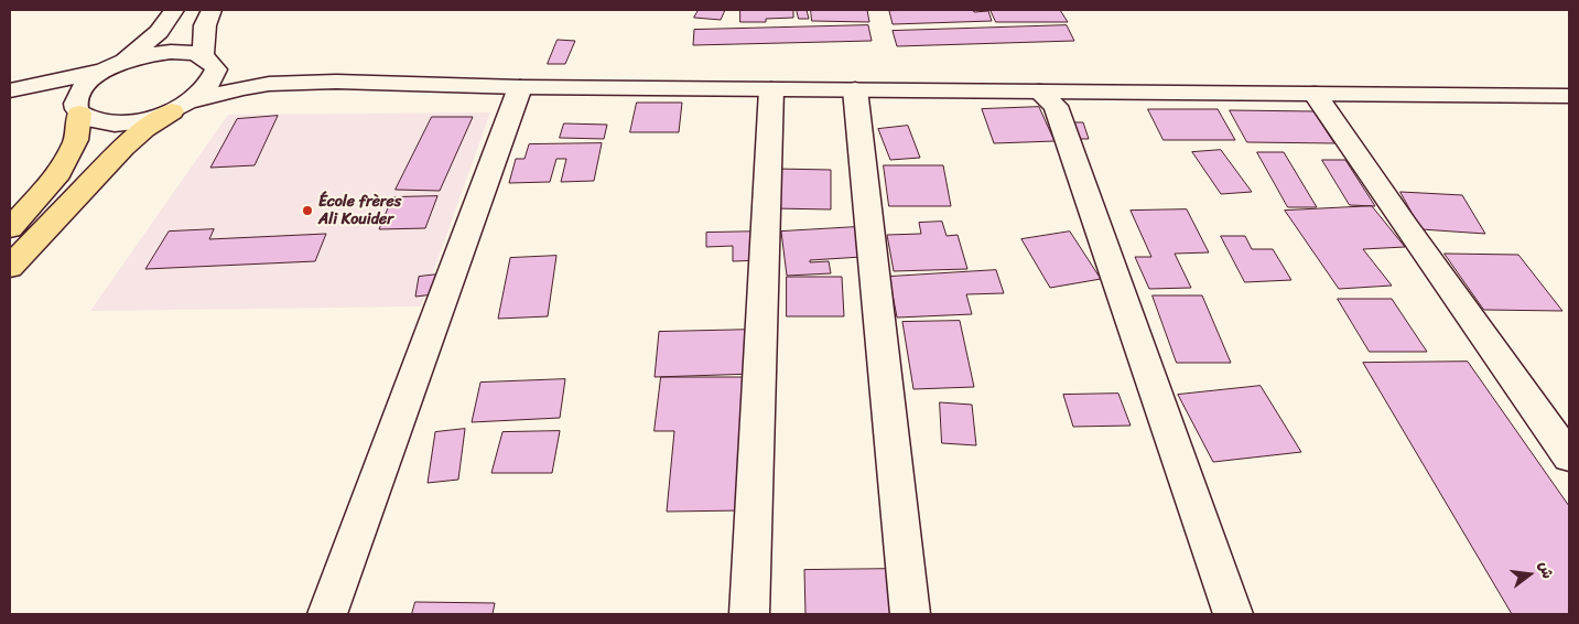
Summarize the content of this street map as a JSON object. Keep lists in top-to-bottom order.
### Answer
{
  "places": ["École frères Ali Kouider"],
  "north": "right"
}
